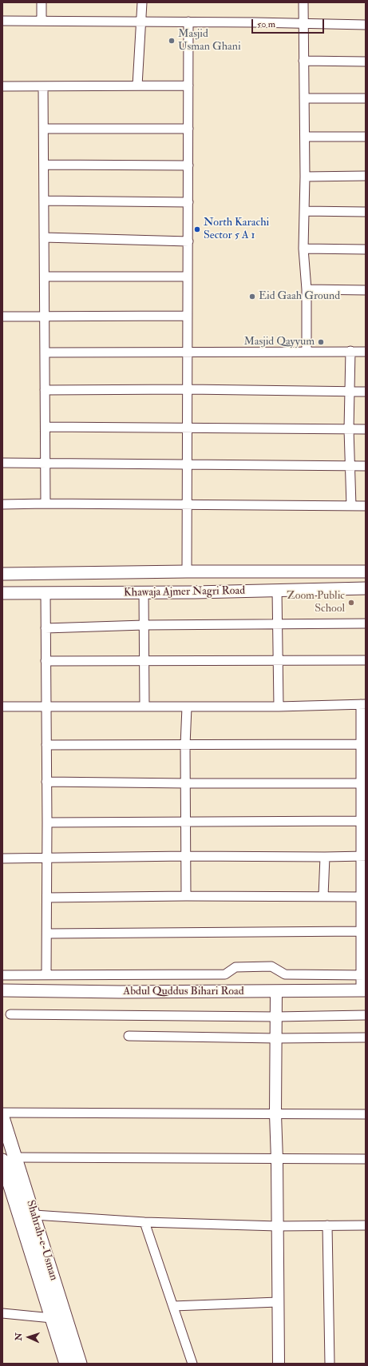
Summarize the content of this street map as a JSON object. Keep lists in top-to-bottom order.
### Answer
{
  "streets": {
    "main road": ["Khawaja Ajmer Nagri Road", "Abdul Quddus Bihari Road", "Shahrah-e-Usman"]
  },
  "places": [
    "Masjid Usman Ghani",
    "North Karachi Sector 5 A 1",
    "Eid Gaah Ground",
    "Masjid Qayyum",
    "Zoom Public School"
  ],
  "scale_bar": "50 m",
  "north": "left"
}
